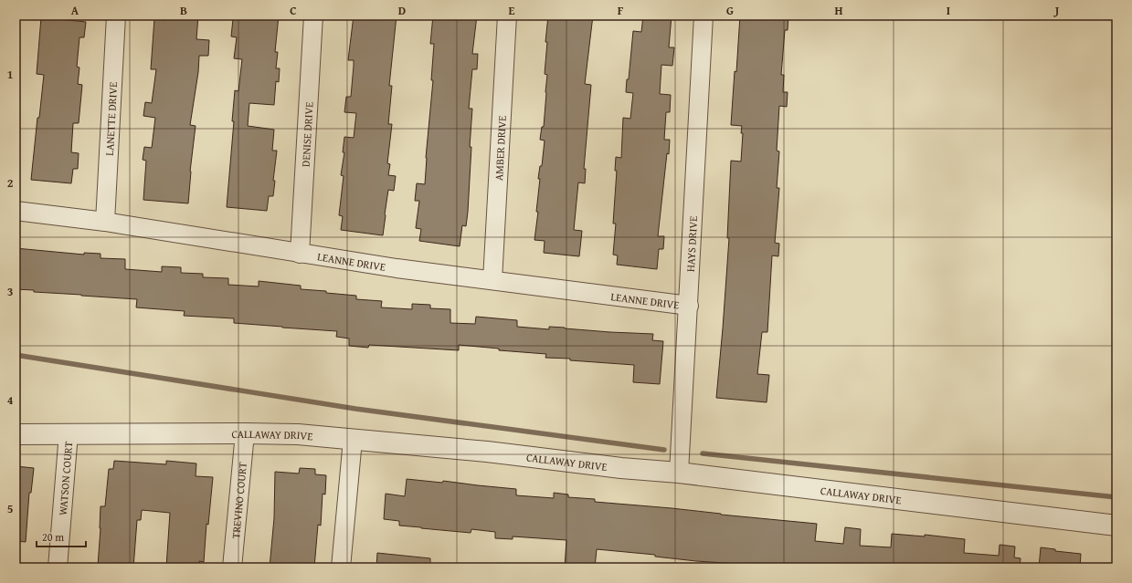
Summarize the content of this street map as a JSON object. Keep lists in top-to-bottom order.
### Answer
{
  "streets": {
    "street": [
      "LANETTE DRIVE",
      "DENISE DRIVE",
      "AMBER DRIVE",
      "HAYS DRIVE",
      "LEANNE DRIVE",
      "CALLAWAY DRIVE",
      "WATSON COURT",
      "TREVINO COURT"
    ]
  },
  "crossings": [
    ["LANETTE DRIVE", "LEANNE DRIVE"],
    ["DENISE DRIVE", "LEANNE DRIVE"],
    ["AMBER DRIVE", "LEANNE DRIVE"],
    ["HAYS DRIVE", "LEANNE DRIVE"],
    ["HAYS DRIVE", "CALLAWAY DRIVE"],
    ["CALLAWAY DRIVE", "WATSON COURT"],
    ["CALLAWAY DRIVE", "TREVINO COURT"]
  ],
  "scale_bar": "20 m",
  "grid": {
    "columns": [
      "A",
      "B",
      "C",
      "D",
      "E",
      "F",
      "G",
      "H",
      "I",
      "J"
    ],
    "rows": [
      "1",
      "2",
      "3",
      "4",
      "5"
    ]
  }
}
